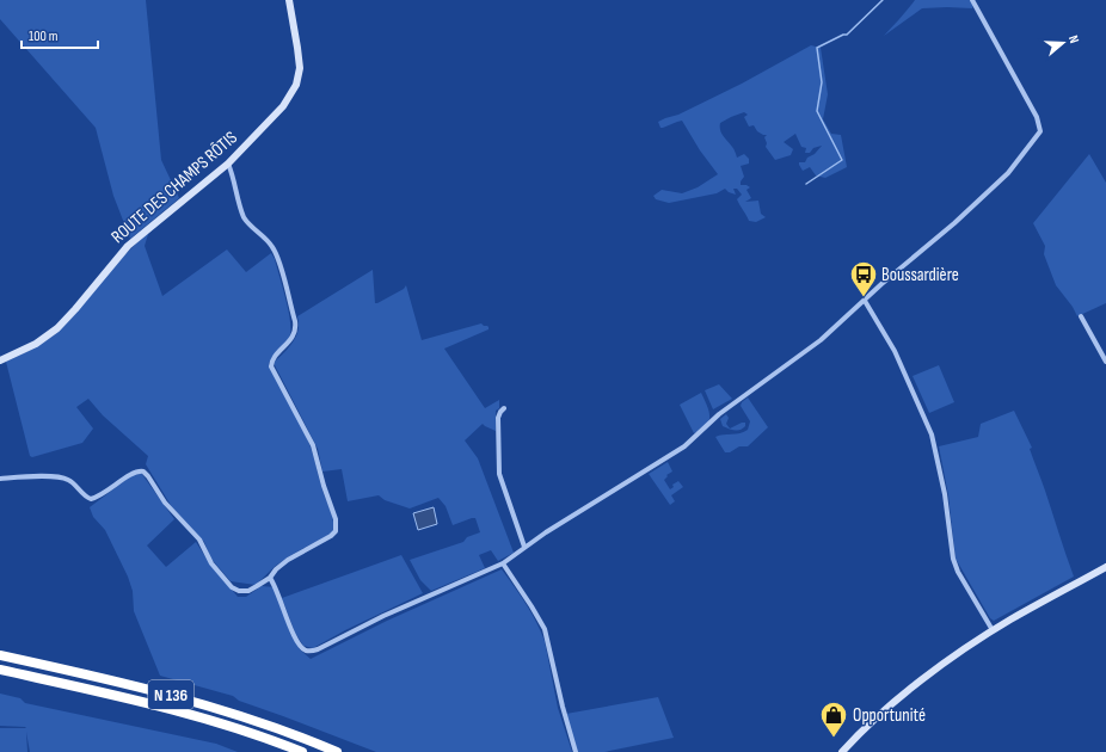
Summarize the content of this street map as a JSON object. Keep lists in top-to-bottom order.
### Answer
{
  "streets": {
    "highway": ["N 136"],
    "street": ["ROUTE DES CHAMPS RÔTIS"]
  },
  "places": {
    "bus stop": ["Boussardière"],
    "shop": ["Opportunité"]
  },
  "scale_bar": "100 m",
  "north": "right"
}
